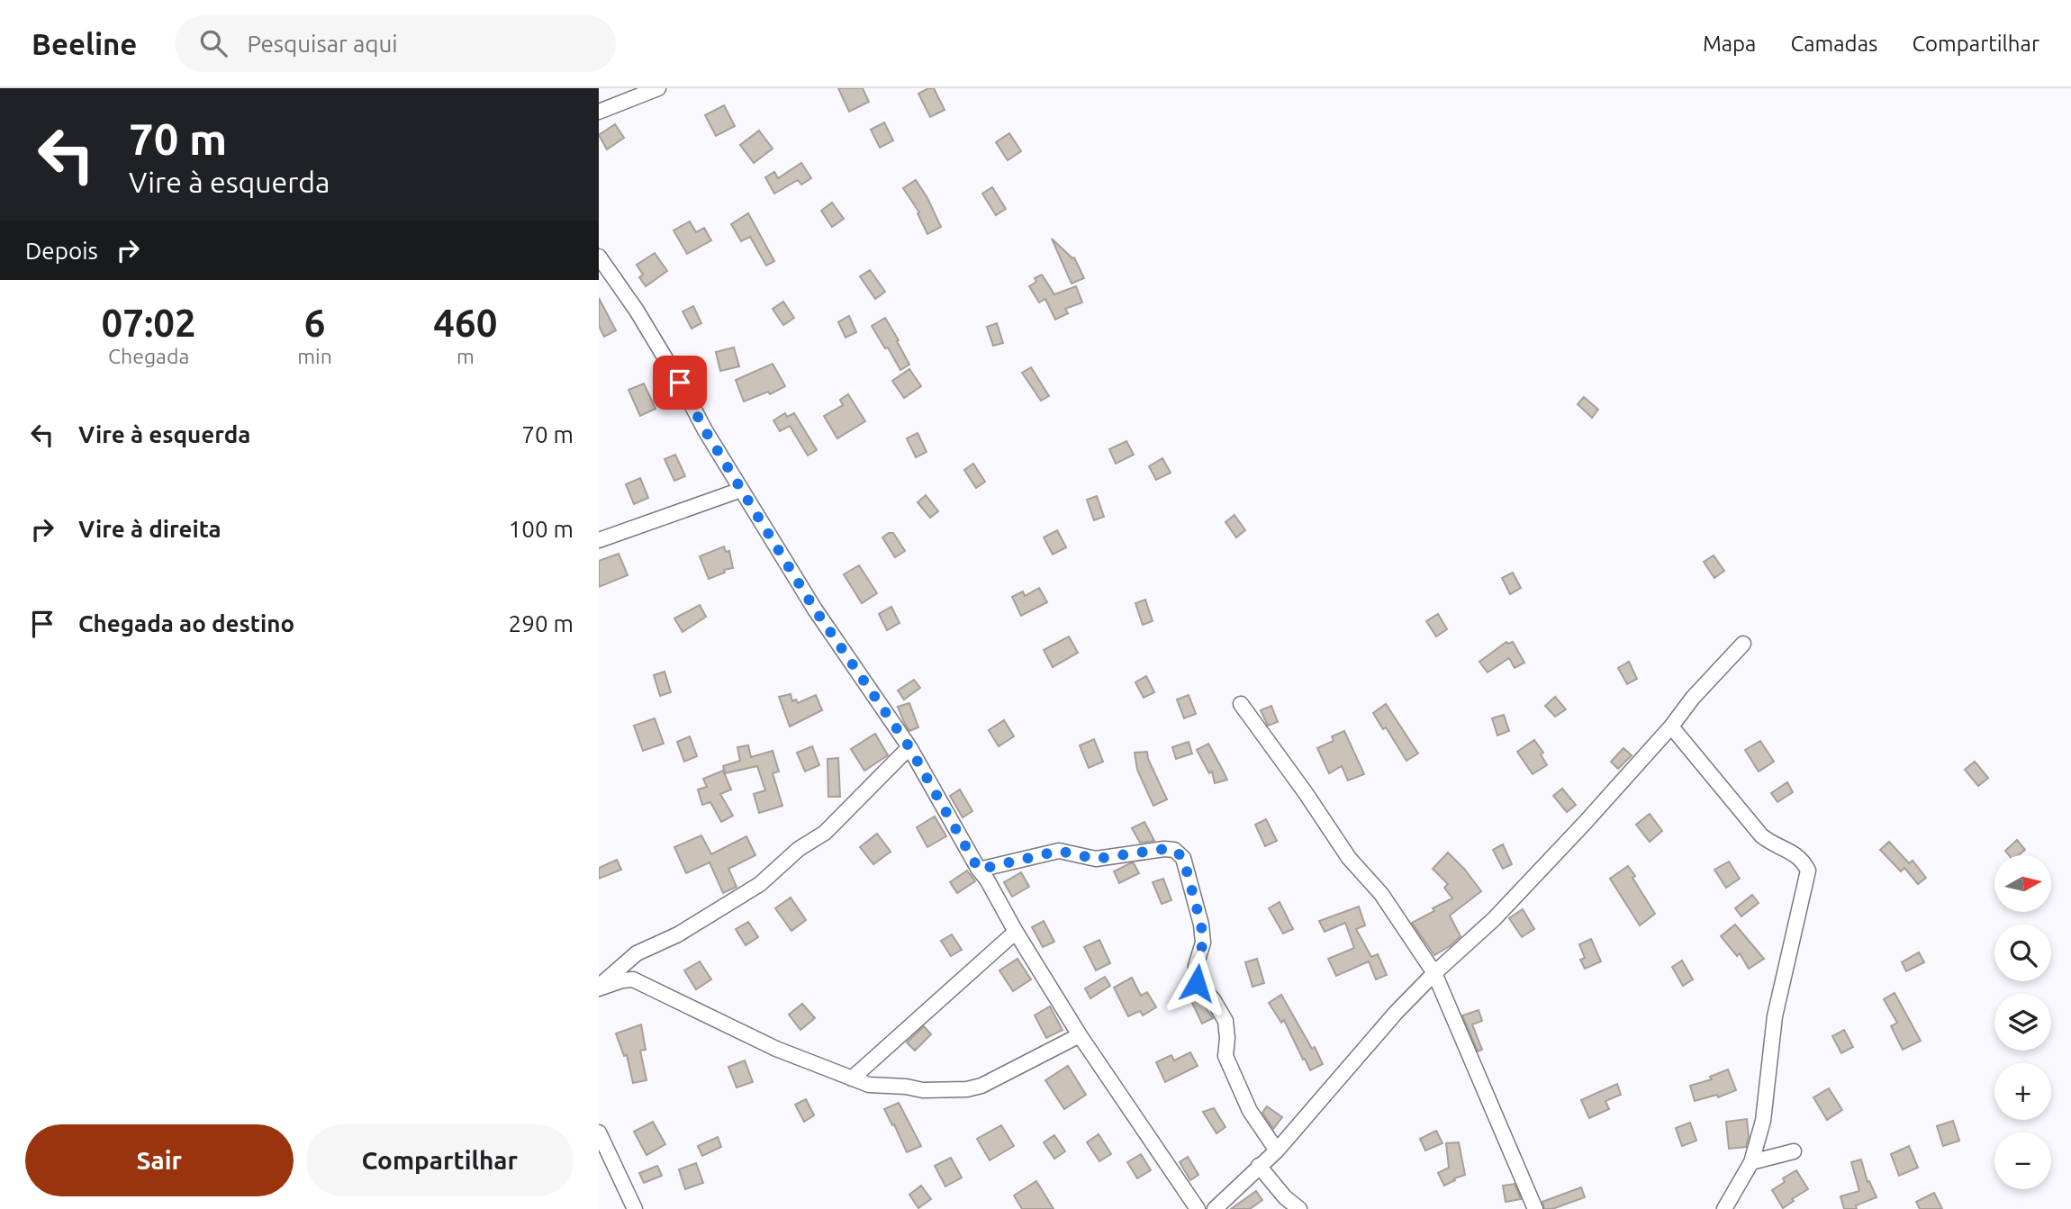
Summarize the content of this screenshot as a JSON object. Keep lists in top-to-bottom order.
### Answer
{
  "north": "right",
  "page": {
    "header": "Beeline",
    "search": "Pesquisar aqui",
    "nav": ["Mapa", "Camadas", "Compartilhar"],
    "turn": ["70 m", "Vire à esquerda"],
    "then": "Depois",
    "eta": [
      "07:02",
      "Chegada",
      "6",
      "min",
      "460",
      "m"
    ],
    "list": [
      {
        "name": "Vire à esquerda",
        "value": "70 m"
      },
      {
        "name": "Vire à direita",
        "value": "100 m"
      },
      {
        "name": "Chegada ao destino",
        "value": "290 m"
      }
    ],
    "map_buttons": ["+", "−"],
    "buttons": ["Sair", "Compartilhar"]
  }
}
